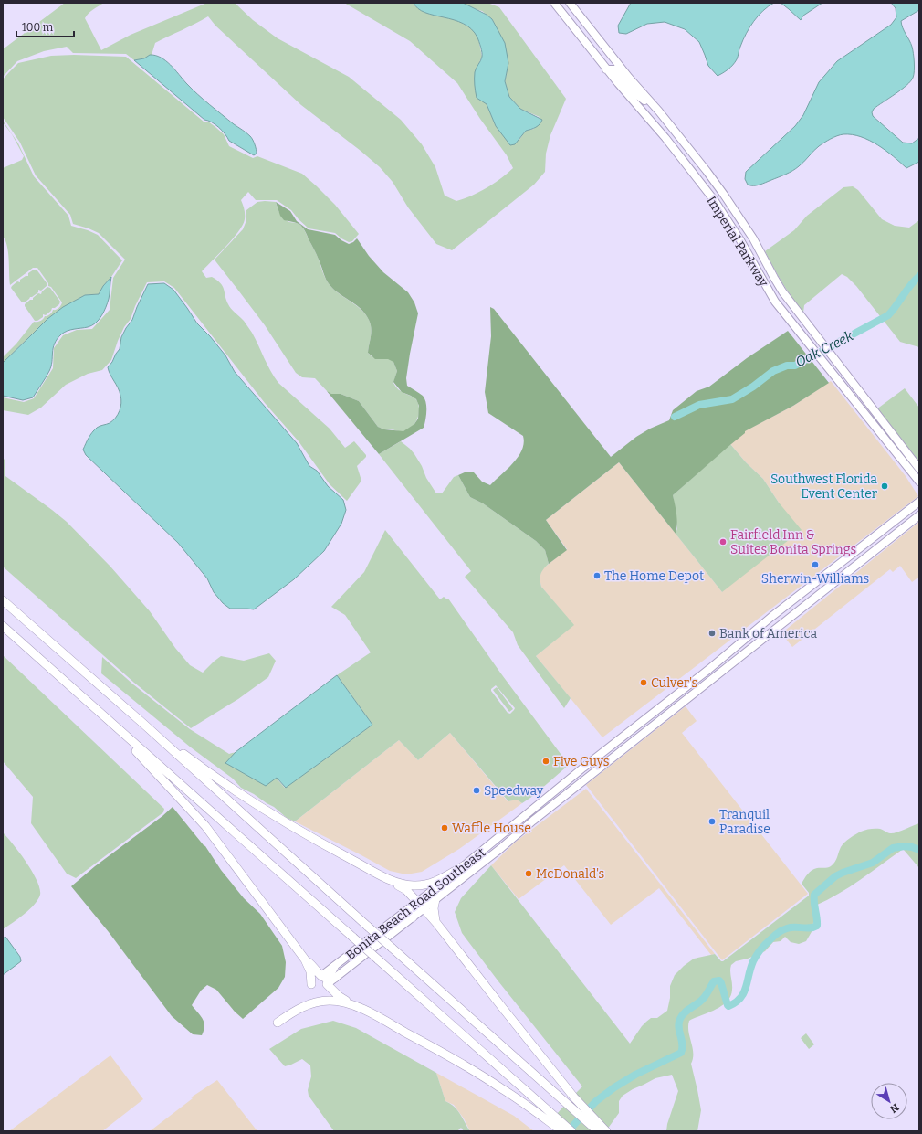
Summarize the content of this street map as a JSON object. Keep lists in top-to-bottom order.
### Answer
{
  "streets": {
    "main road": ["Imperial Parkway", "Bonita Beach Road Southeast"]
  },
  "water": ["Oak Creek"],
  "places": [
    "Southwest Florida Event Center",
    "Fairfield Inn & Suites Bonita Springs",
    "Sherwin-Williams",
    "The Home Depot",
    "Bank of America",
    "Culver's",
    "Five Guys",
    "Speedway",
    "Tranquil Paradise",
    "Waffle House",
    "McDonald's"
  ],
  "scale_bar": "100 m",
  "north": "bottom right"
}
